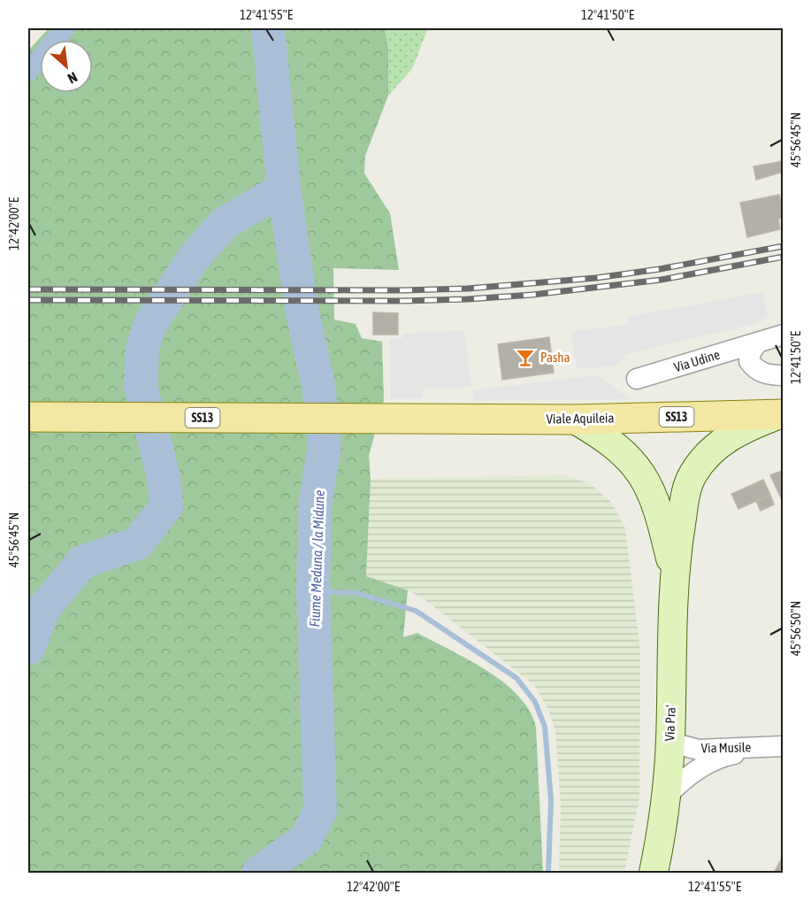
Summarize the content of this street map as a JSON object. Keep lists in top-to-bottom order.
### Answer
{
  "streets": {
    "main road": ["SS13", "Viale Aquileia"],
    "street": ["Via Udine", "Via Pra'", "Via Musile"]
  },
  "crossings": [
    ["Viale Aquileia", "Via Pra'"],
    ["Via Pra'", "Via Musile"]
  ],
  "water": ["Fiume Meduna / la Midune"],
  "places": {
    "bar": ["Pasha"]
  },
  "north": "bottom right",
  "coordinates": [
    "12°41'55\"E",
    "12°41'50\"E",
    "45°56'45\"N",
    "12°42'00\"E",
    "45°56'50\"N"
  ]
}
